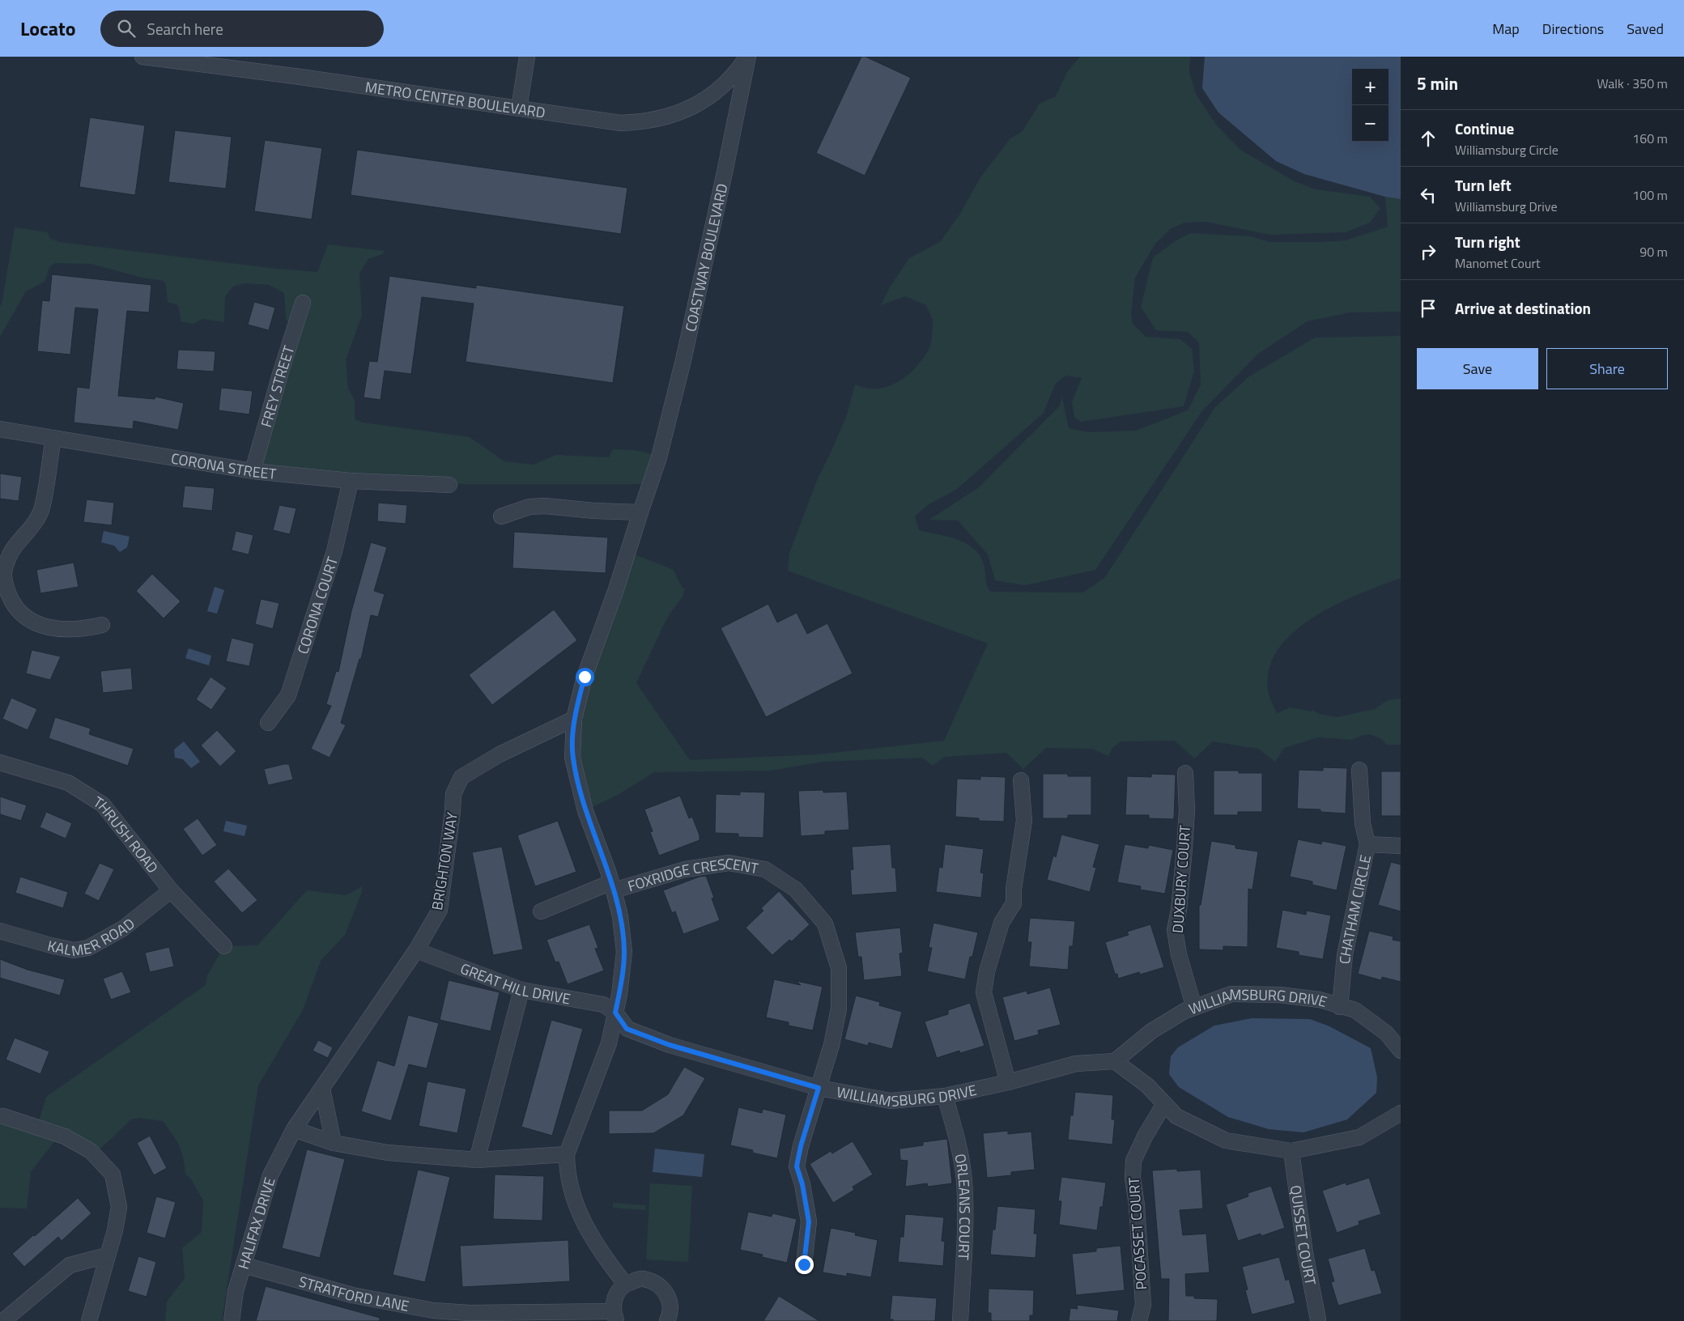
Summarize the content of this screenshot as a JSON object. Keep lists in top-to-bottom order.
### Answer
{
  "streets": {
    "street": [
      "METRO CENTER BOULEVARD",
      "COASTWAY BOULEVARD",
      "FREY STREET",
      "CORONA STREET",
      "CORONA COURT",
      "THRUSH ROAD",
      "BRIGHTON WAY",
      "FOXRIDGE CRESCENT",
      "DUXBURY COURT",
      "CHATHAM CIRCLE",
      "KALMER ROAD",
      "GREAT HILL DRIVE",
      "WILLIAMSBURG DRIVE",
      "ORLEANS COURT",
      "HALIFAX DRIVE",
      "POCASSET COURT",
      "QUISSET COURT",
      "STRATFORD LANE"
    ]
  },
  "crossings": [
    ["METRO CENTER BOULEVARD", "COASTWAY BOULEVARD"],
    ["COASTWAY BOULEVARD", "BRIGHTON WAY"],
    ["COASTWAY BOULEVARD", "FOXRIDGE CRESCENT"],
    ["COASTWAY BOULEVARD", "GREAT HILL DRIVE"],
    ["COASTWAY BOULEVARD", "WILLIAMSBURG DRIVE"],
    ["FREY STREET", "CORONA STREET"],
    ["CORONA STREET", "CORONA COURT"],
    ["THRUSH ROAD", "KALMER ROAD"],
    ["BRIGHTON WAY", "GREAT HILL DRIVE"],
    ["BRIGHTON WAY", "HALIFAX DRIVE"],
    ["FOXRIDGE CRESCENT", "WILLIAMSBURG DRIVE"],
    ["DUXBURY COURT", "WILLIAMSBURG DRIVE"],
    ["CHATHAM CIRCLE", "WILLIAMSBURG DRIVE"],
    ["GREAT HILL DRIVE", "WILLIAMSBURG DRIVE"],
    ["WILLIAMSBURG DRIVE", "ORLEANS COURT"],
    ["HALIFAX DRIVE", "STRATFORD LANE"]
  ],
  "page": {
    "header": "Locato",
    "search": "Search here",
    "nav": ["Map", "Directions", "Saved"],
    "heading": ["5 min", "Walk · 350 m"],
    "map_buttons": ["+", "−"],
    "list": [
      ["Continue", "Williamsburg Circle", "160 m"],
      ["Turn left", "Williamsburg Drive", "100 m"],
      ["Turn right", "Manomet Court", "90 m"],
      "Arrive at destination"
    ],
    "buttons": ["Save", "Share"]
  }
}
